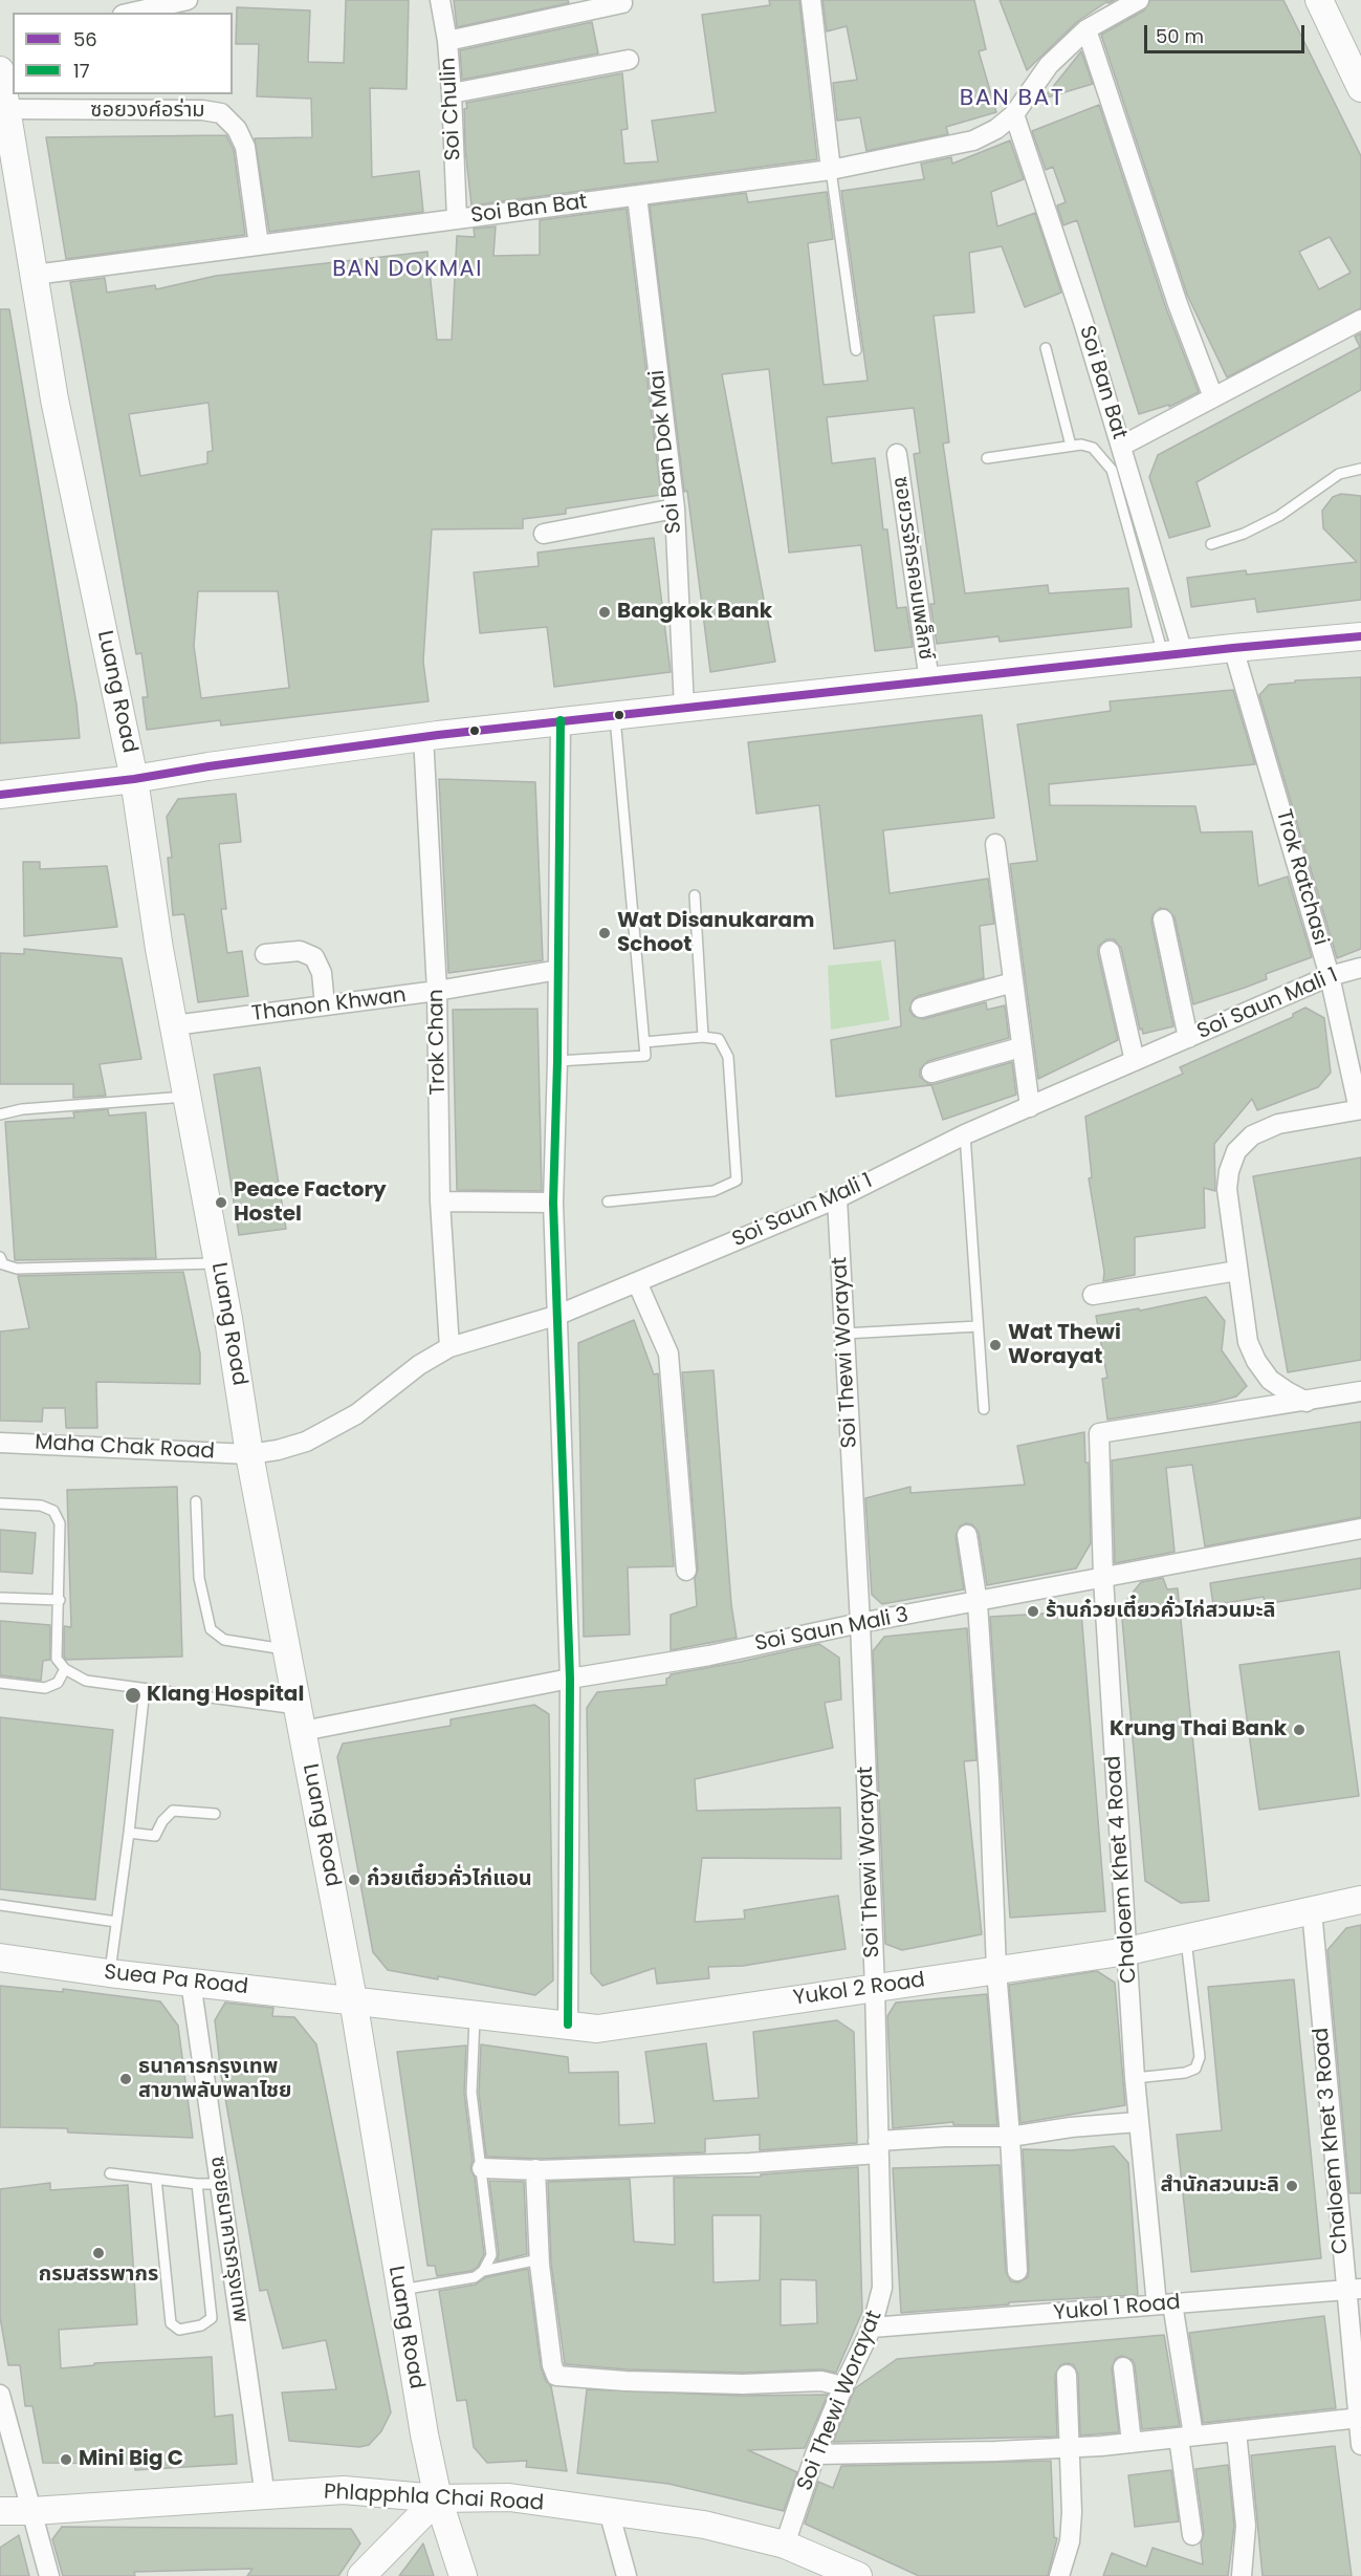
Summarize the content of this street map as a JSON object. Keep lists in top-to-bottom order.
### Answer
{
  "streets": {
    "street": [
      "Soi Chulin",
      "ซอยวงศ์อร่าม",
      "Soi Ban Bat",
      "Soi Ban Dok Mai",
      "ซอยวรจักรคอมเพล็กซ์",
      "Luang Road",
      "Trok Ratchasi",
      "Soi Saun Mali 1",
      "Thanon Khwan",
      "Trok Chan",
      "Soi Thewi Worayat",
      "Maha Chak Road",
      "Soi Saun Mali 3",
      "Chaloem Khet 4 Road",
      "Suea Pa Road",
      "Yukol 2 Road",
      "Chaloem Khet 3 Road",
      "ซอยธนาคารกรุงเทพ",
      "Yukol 1 Road",
      "Phlapphla Chai Road"
    ]
  },
  "crossings": [
    ["Soi Chulin", "Soi Ban Bat"],
    ["ซอยวงศ์อร่าม", "Soi Ban Bat"],
    ["ซอยวงศ์อร่าม", "Luang Road"],
    ["Soi Ban Bat", "Soi Ban Dok Mai"],
    ["Soi Ban Bat", "Luang Road"],
    ["Luang Road", "Soi Saun Mali 1"],
    ["Luang Road", "Thanon Khwan"],
    ["Luang Road", "Maha Chak Road"],
    ["Luang Road", "Soi Saun Mali 3"],
    ["Luang Road", "Suea Pa Road"],
    ["Luang Road", "Yukol 2 Road"],
    ["Luang Road", "Phlapphla Chai Road"],
    ["Trok Ratchasi", "Soi Saun Mali 1"],
    ["Soi Saun Mali 1", "Trok Chan"],
    ["Soi Saun Mali 1", "Soi Thewi Worayat"],
    ["Soi Saun Mali 1", "Maha Chak Road"],
    ["Thanon Khwan", "Trok Chan"],
    ["Soi Thewi Worayat", "Soi Saun Mali 3"],
    ["Soi Thewi Worayat", "Yukol 2 Road"],
    ["Soi Thewi Worayat", "Yukol 1 Road"],
    ["Soi Thewi Worayat", "Phlapphla Chai Road"],
    ["Soi Saun Mali 3", "Chaloem Khet 4 Road"],
    ["Chaloem Khet 4 Road", "Yukol 2 Road"],
    ["Chaloem Khet 4 Road", "Yukol 1 Road"],
    ["Suea Pa Road", "Yukol 2 Road"],
    ["Suea Pa Road", "ซอยธนาคารกรุงเทพ"],
    ["Yukol 2 Road", "Chaloem Khet 3 Road"],
    ["Chaloem Khet 3 Road", "Yukol 1 Road"],
    ["ซอยธนาคารกรุงเทพ", "Phlapphla Chai Road"]
  ],
  "districts": ["BAN BAT", "BAN DOKMAI"],
  "places": [
    "Bangkok Bank",
    "Wat Disanukaram Schoot",
    "Peace Factory Hostel",
    "Wat Thewi Worayat",
    "ร้านก๋วยเตี๋ยวคั่วไก่สวนมะลิ",
    "Klang Hospital",
    "Krung Thai Bank",
    "ก๋วยเตี๋ยวคั่วไก่แอน",
    "ธนาคารกรุงเทพ สาขาพลับพลาไชย",
    "สำนักสวนมะลิ",
    "กรมสรรพากร",
    "Mini Big C"
  ],
  "lines": ["transit line 56", "transit line 17"],
  "legend": ["56", "17"],
  "scale_bar": "50 m"
}
